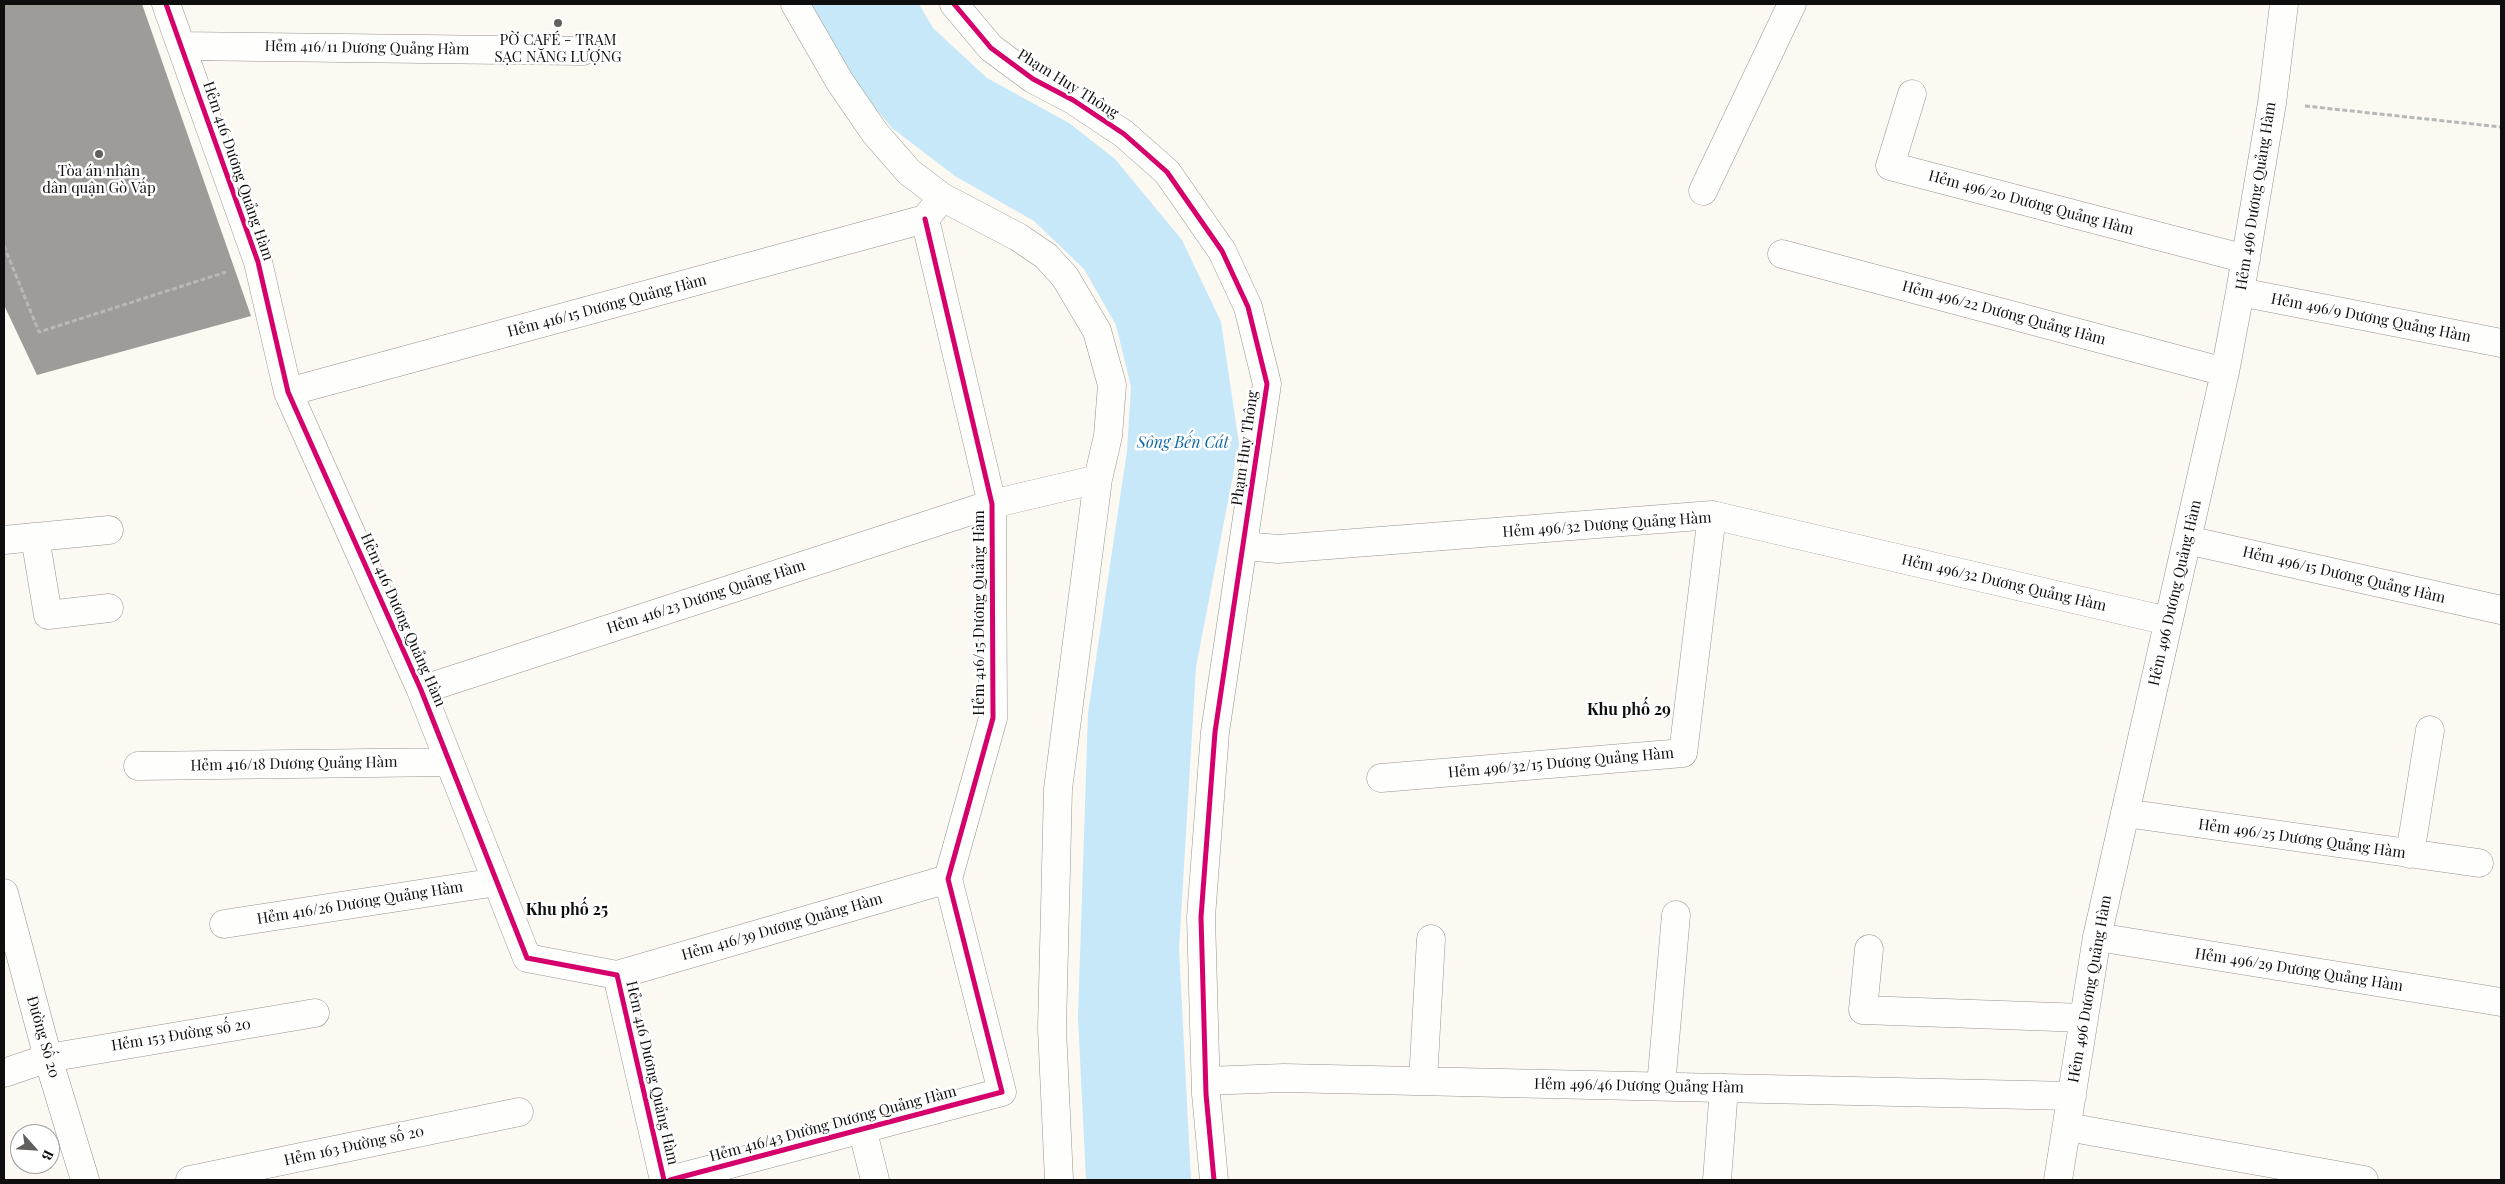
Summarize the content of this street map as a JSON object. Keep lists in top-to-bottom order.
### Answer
{
  "streets": {
    "street": [
      "Hẻm 416/11 Dương Quảng Hàm",
      "Phạm Huy Thông",
      "Hẻm 416 Dương Quảng Hàm",
      "Hẻm 496 Dương Quảng Hàm",
      "Hẻm 496/20 Dương Quảng Hàm",
      "Hẻm 416/15 Dương Quảng Hàm",
      "Hẻm 496/22 Dương Quảng Hàm",
      "Hẻm 496/9 Dương Quảng Hàm",
      "Hẻm 496/32 Dương Quảng Hàm",
      "Hẻm 496/15 Dương Quảng Hàm",
      "Hẻm 416/23 Dương Quảng Hàm",
      "Hẻm 496/32/15 Dương Quảng Hàm",
      "Hẻm 416/18 Dương Quảng Hàm",
      "Hẻm 496/25 Dương Quảng Hàm",
      "Hẻm 416/26 Dương Quảng Hàm",
      "Hẻm 416/39 Dương Quảng Hàm",
      "Hẻm 496/29 Dương Quảng Hàm",
      "Hẻm 153 Đường số 20",
      "Đường Số 20",
      "Hẻm 496/46 Dương Quảng Hàm",
      "Hẻm 416/43 Đường Dương Quảng Hàm",
      "Hẻm 163 Đường số 20"
    ]
  },
  "crossings": [
    ["Hẻm 416/11 Dương Quảng Hàm", "Hẻm 416 Dương Quảng Hàm"],
    ["Phạm Huy Thông", "Hẻm 496/32 Dương Quảng Hàm"],
    ["Phạm Huy Thông", "Hẻm 496/46 Dương Quảng Hàm"],
    ["Hẻm 416 Dương Quảng Hàm", "Hẻm 416/15 Dương Quảng Hàm"],
    ["Hẻm 416 Dương Quảng Hàm", "Hẻm 416/23 Dương Quảng Hàm"],
    ["Hẻm 416 Dương Quảng Hàm", "Hẻm 416/18 Dương Quảng Hàm"],
    ["Hẻm 416 Dương Quảng Hàm", "Hẻm 416/26 Dương Quảng Hàm"],
    ["Hẻm 416 Dương Quảng Hàm", "Hẻm 416/39 Dương Quảng Hàm"],
    ["Hẻm 496 Dương Quảng Hàm", "Hẻm 496/20 Dương Quảng Hàm"],
    ["Hẻm 496 Dương Quảng Hàm", "Hẻm 496/22 Dương Quảng Hàm"],
    ["Hẻm 496 Dương Quảng Hàm", "Hẻm 496/9 Dương Quảng Hàm"],
    ["Hẻm 496 Dương Quảng Hàm", "Hẻm 496/32 Dương Quảng Hàm"],
    ["Hẻm 496 Dương Quảng Hàm", "Hẻm 496/15 Dương Quảng Hàm"],
    ["Hẻm 496 Dương Quảng Hàm", "Hẻm 496/25 Dương Quảng Hàm"],
    ["Hẻm 496 Dương Quảng Hàm", "Hẻm 496/29 Dương Quảng Hàm"],
    ["Hẻm 496 Dương Quảng Hàm", "Hẻm 496/46 Dương Quảng Hàm"],
    ["Hẻm 416/15 Dương Quảng Hàm", "Hẻm 416/23 Dương Quảng Hàm"],
    ["Hẻm 416/15 Dương Quảng Hàm", "Hẻm 416/39 Dương Quảng Hàm"],
    ["Hẻm 416/15 Dương Quảng Hàm", "Hẻm 416/43 Đường Dương Quảng Hàm"],
    ["Hẻm 496/32 Dương Quảng Hàm", "Hẻm 496/32/15 Dương Quảng Hàm"],
    ["Hẻm 153 Đường số 20", "Đường Số 20"]
  ],
  "districts": ["Khu phố 29", "Khu phố 25"],
  "water": ["Sông Bến Cát"],
  "places": ["PỜ CAFÉ - TRẠM SẠC NĂNG LƯỢNG", "Tòa án nhân dân quận Gò Vấp"],
  "north": "bottom right"
}
